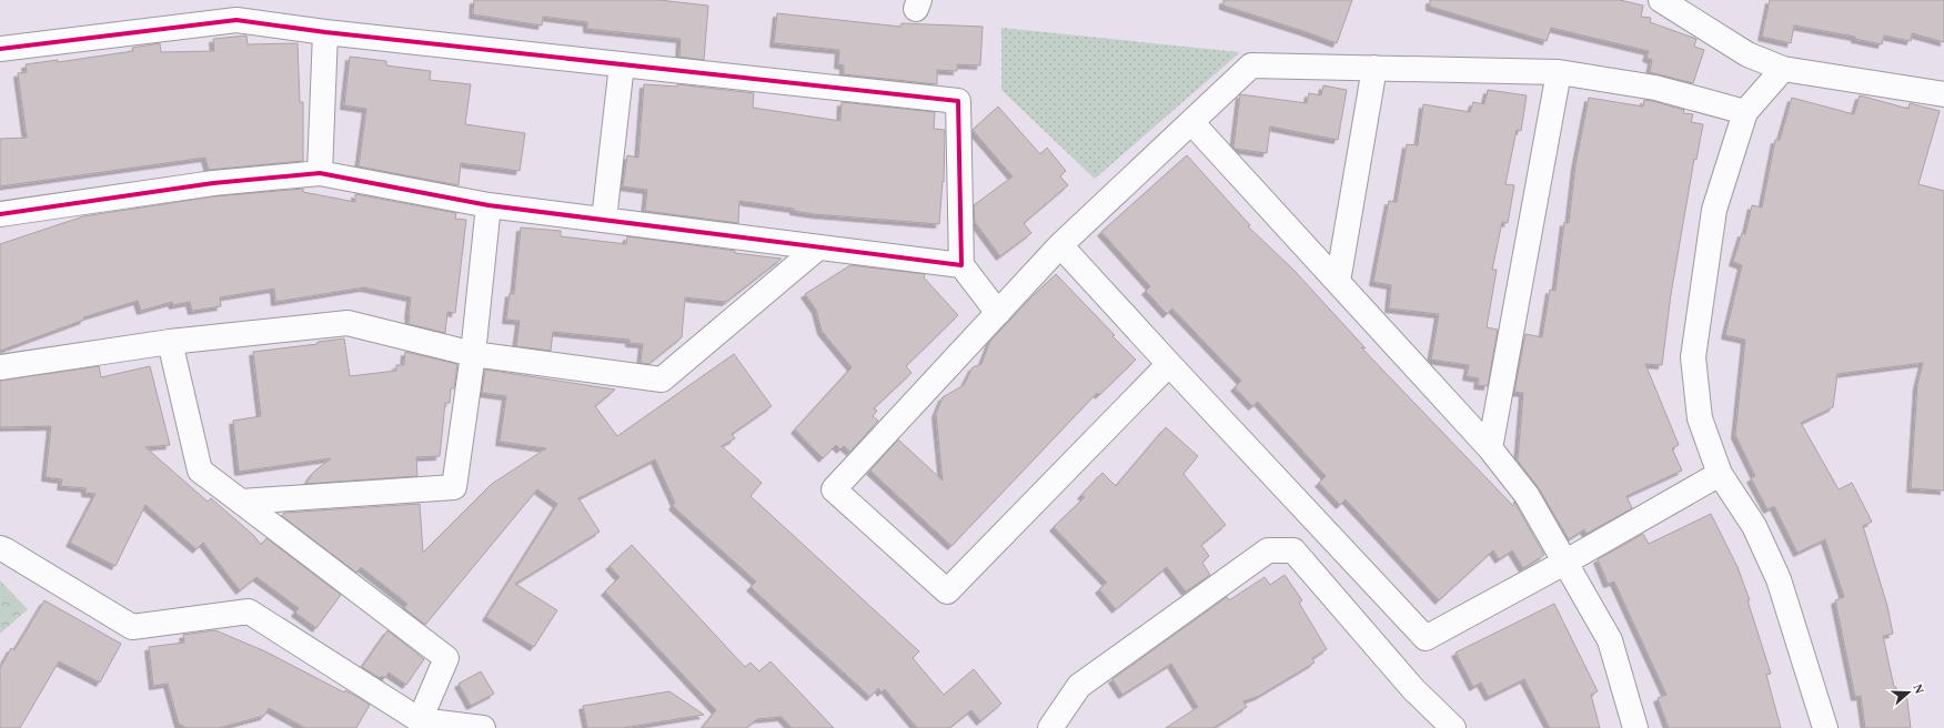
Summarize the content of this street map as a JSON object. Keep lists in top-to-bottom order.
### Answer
{
  "north": "right"
}
